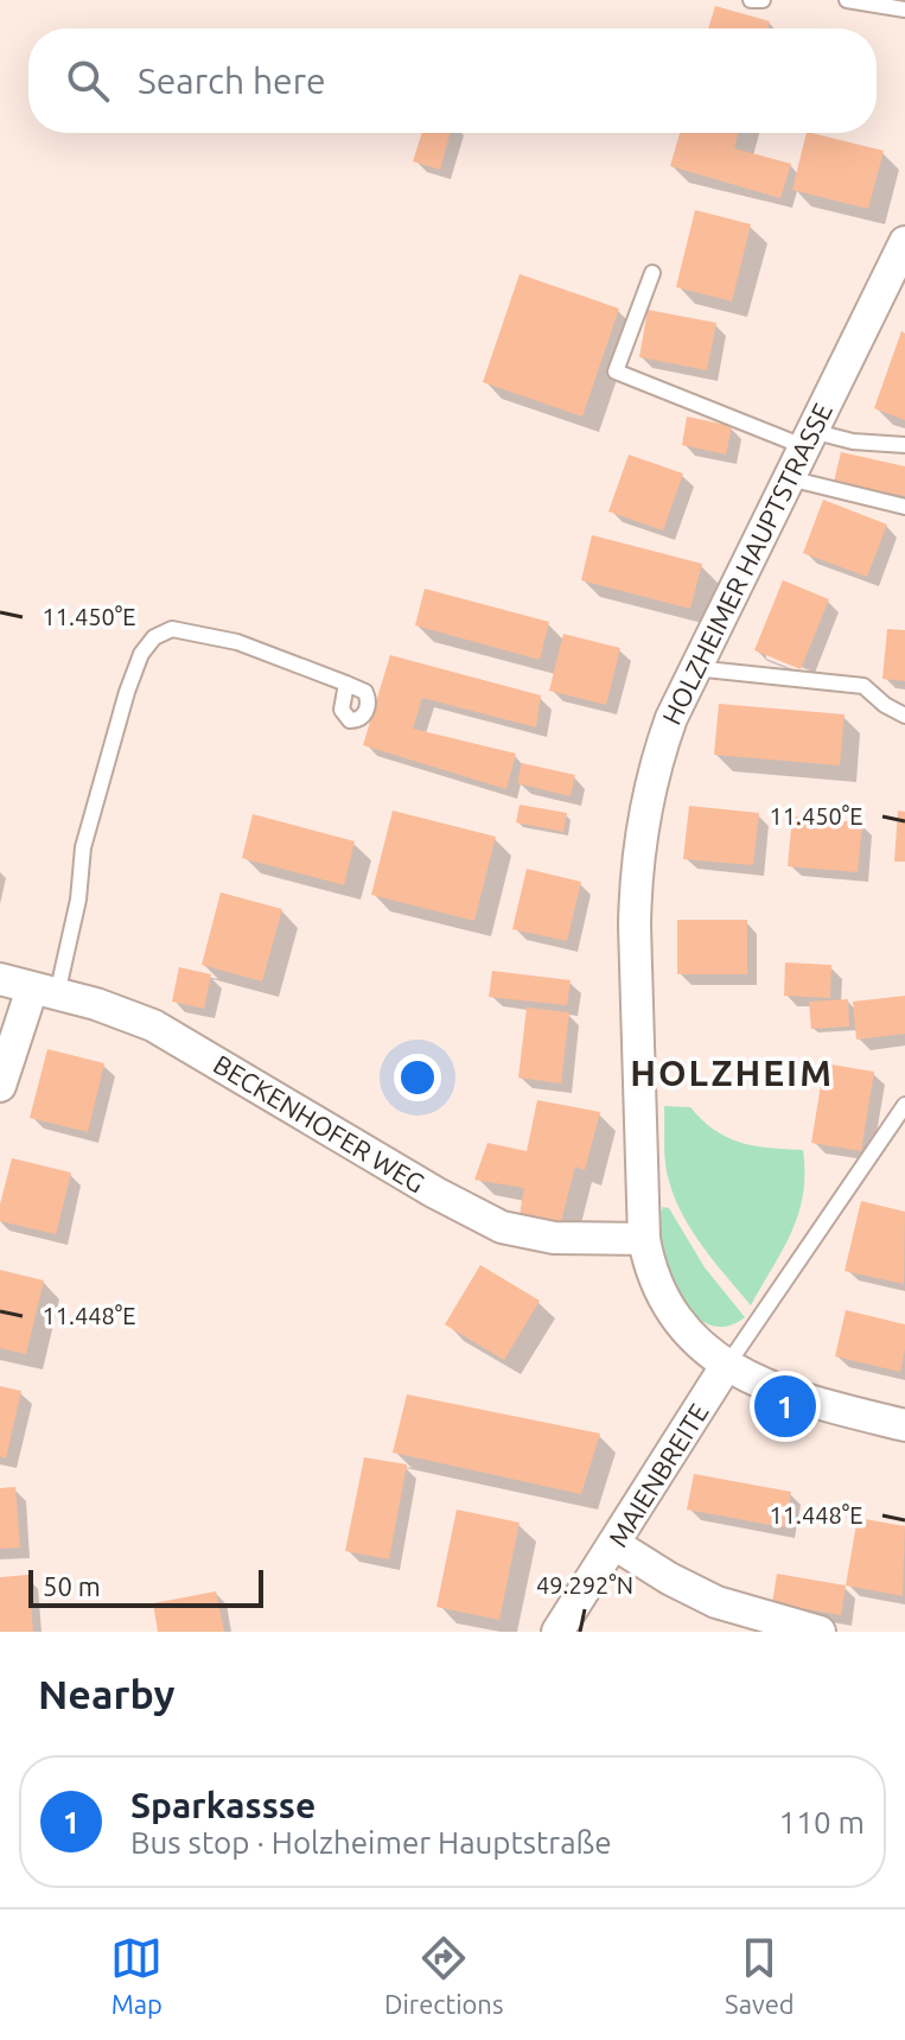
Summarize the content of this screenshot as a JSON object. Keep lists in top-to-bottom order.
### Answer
{
  "streets": {
    "street": ["HOLZHEIMER HAUPTSTRASSE", "BECKENHOFER WEG", "MAIENBREITE"]
  },
  "crossings": [
    ["HOLZHEIMER HAUPTSTRASSE", "BECKENHOFER WEG"],
    ["HOLZHEIMER HAUPTSTRASSE", "MAIENBREITE"]
  ],
  "districts": ["HOLZHEIM"],
  "scale_bar": "50 m",
  "page": {
    "search": "Search here",
    "pins": "1",
    "scale": "50 m",
    "heading": "Nearby",
    "list": [
      {
        "mark": "1",
        "name": "Sparkassse",
        "note": "Bus stop · Holzheimer Hauptstraße",
        "value": "110 m"
      }
    ],
    "nav": ["Map", "Directions", "Saved"]
  },
  "coordinates": ["11.450°E", "11.448°E", "49.292°N"]
}
